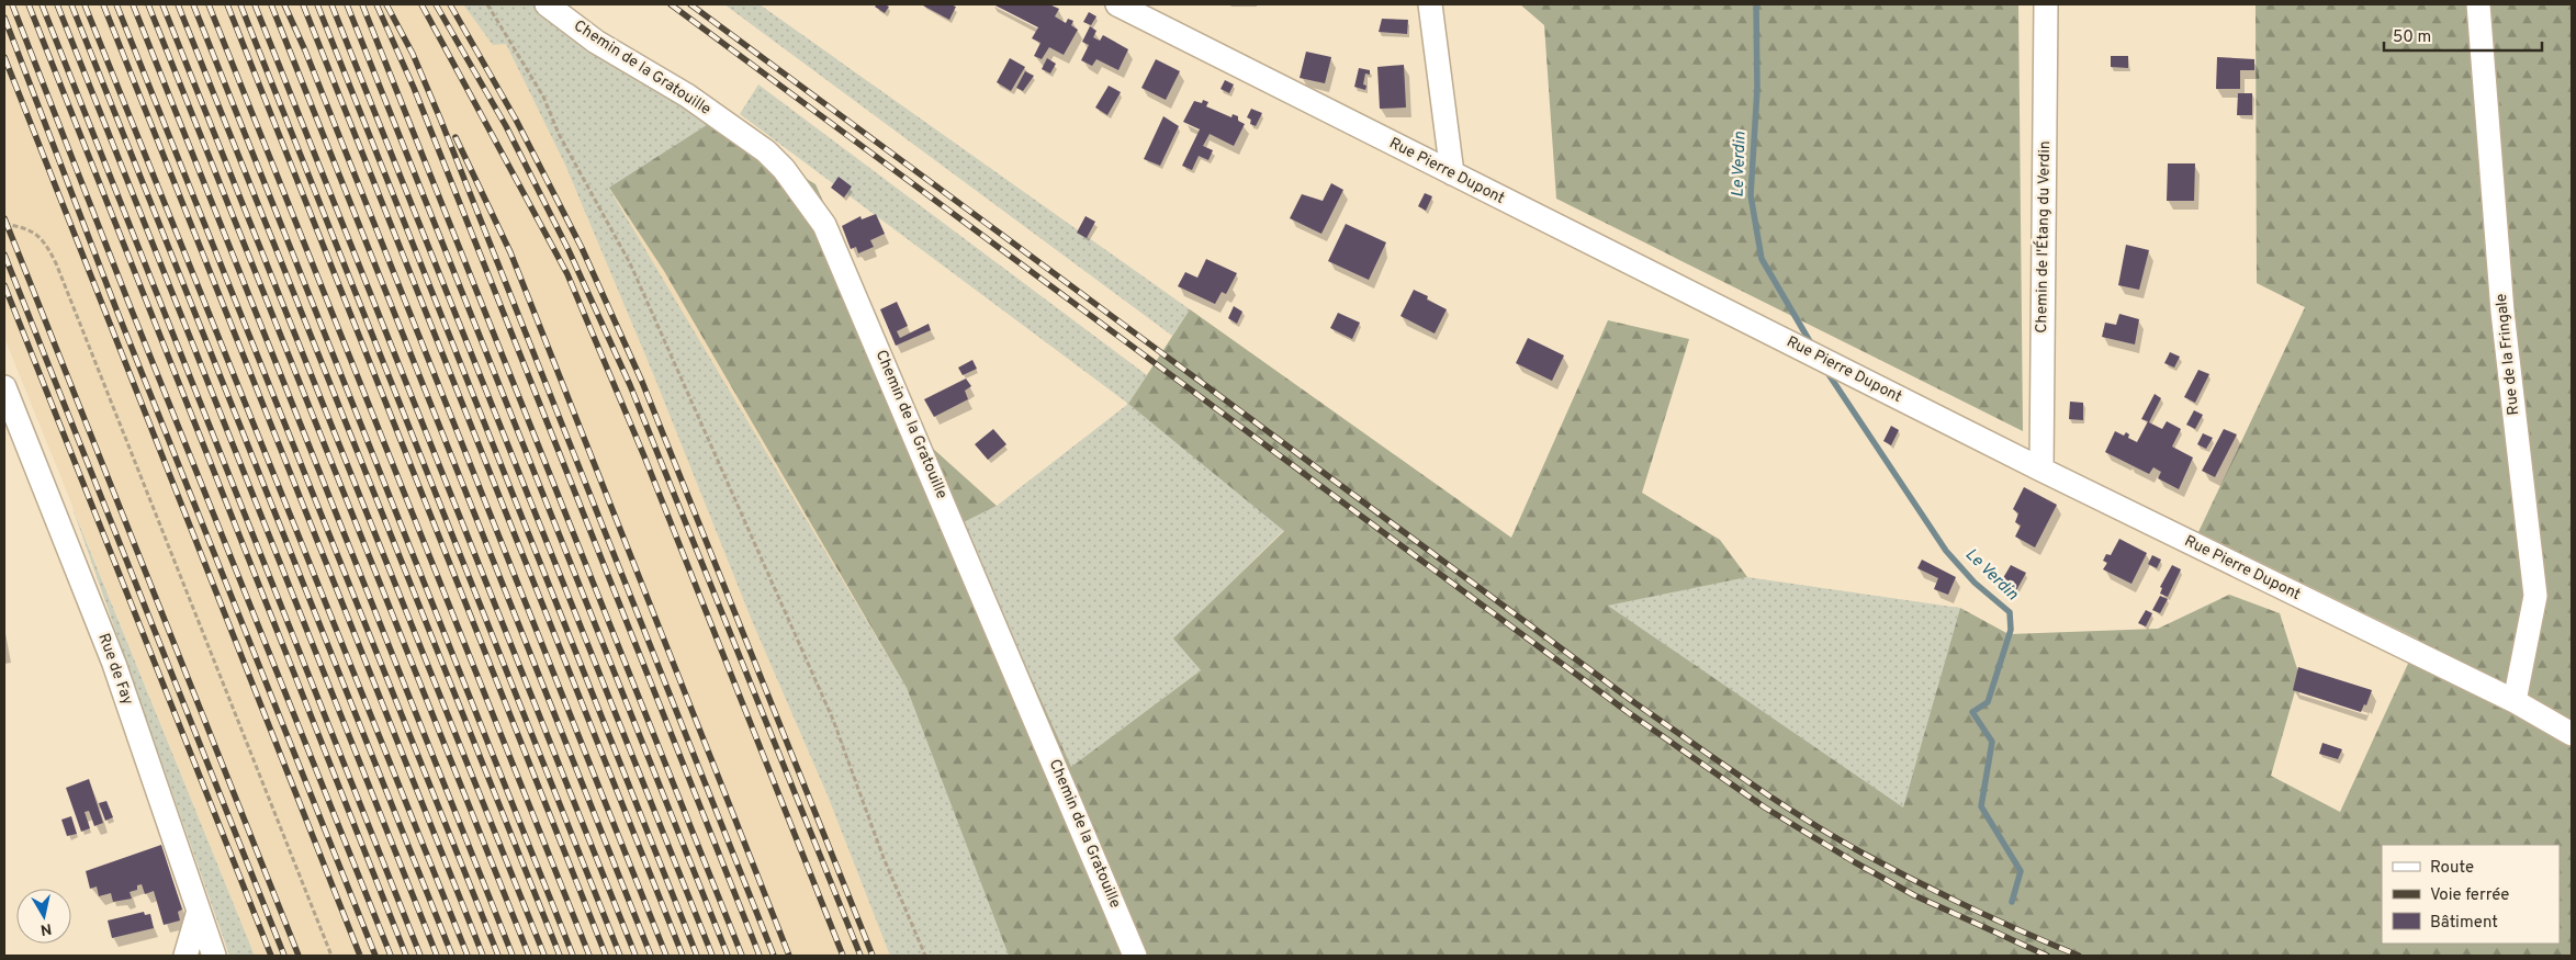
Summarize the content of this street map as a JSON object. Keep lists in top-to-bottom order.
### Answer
{
  "streets": {
    "street": [
      "Chemin de la Gratouille",
      "Rue Pierre Dupont",
      "Chemin de l'Étang du Verdin",
      "Rue de la Fringale",
      "Rue de Fay"
    ]
  },
  "crossings": [
    ["Rue Pierre Dupont", "Chemin de l'Étang du Verdin"],
    ["Rue Pierre Dupont", "Rue de la Fringale"]
  ],
  "water": ["Le Verdin"],
  "legend": ["Route", "Voie ferrée", "Bâtiment"],
  "scale_bar": "50 m",
  "north": "bottom"
}
